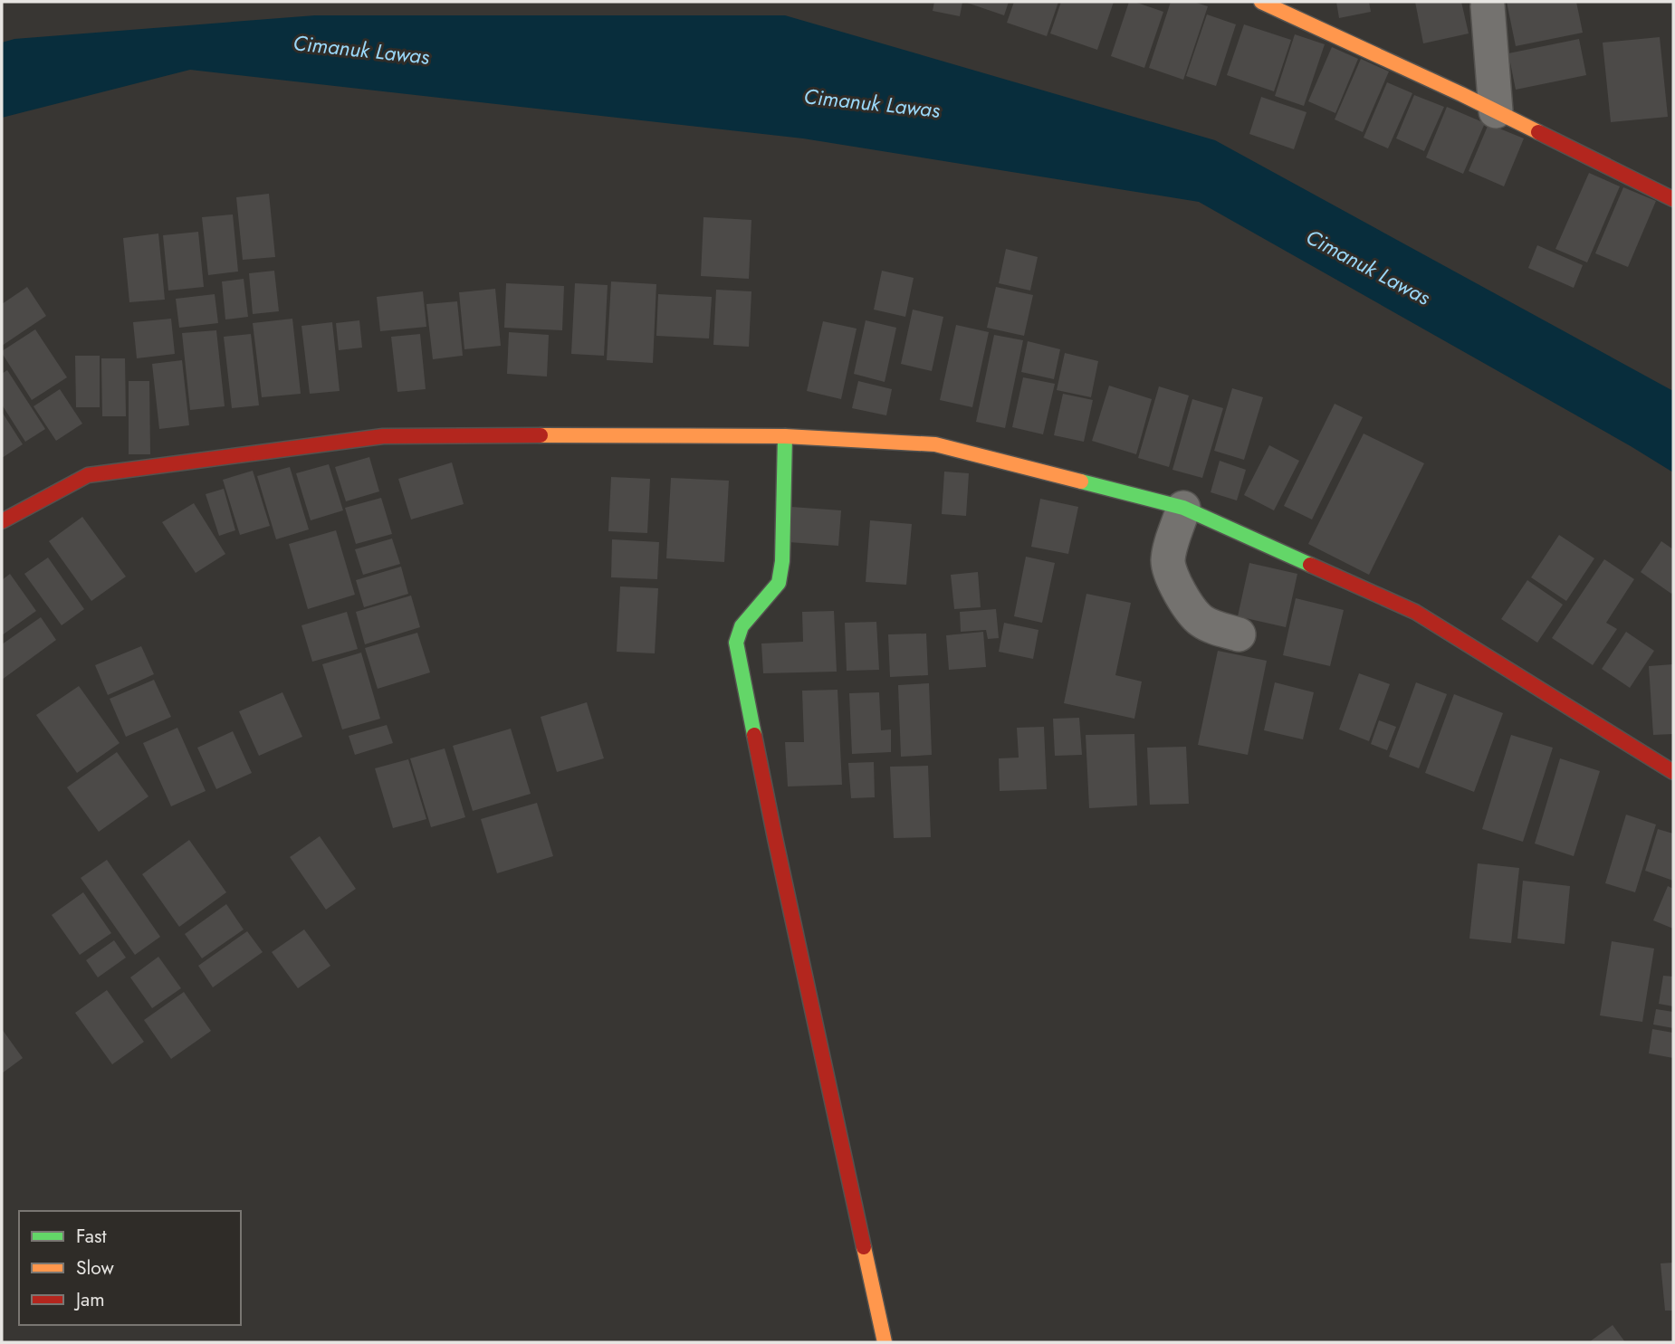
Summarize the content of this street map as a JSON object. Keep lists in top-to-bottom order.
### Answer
{
  "water": ["Cimanuk Lawas"],
  "legend": ["Fast", "Slow", "Jam"]
}
